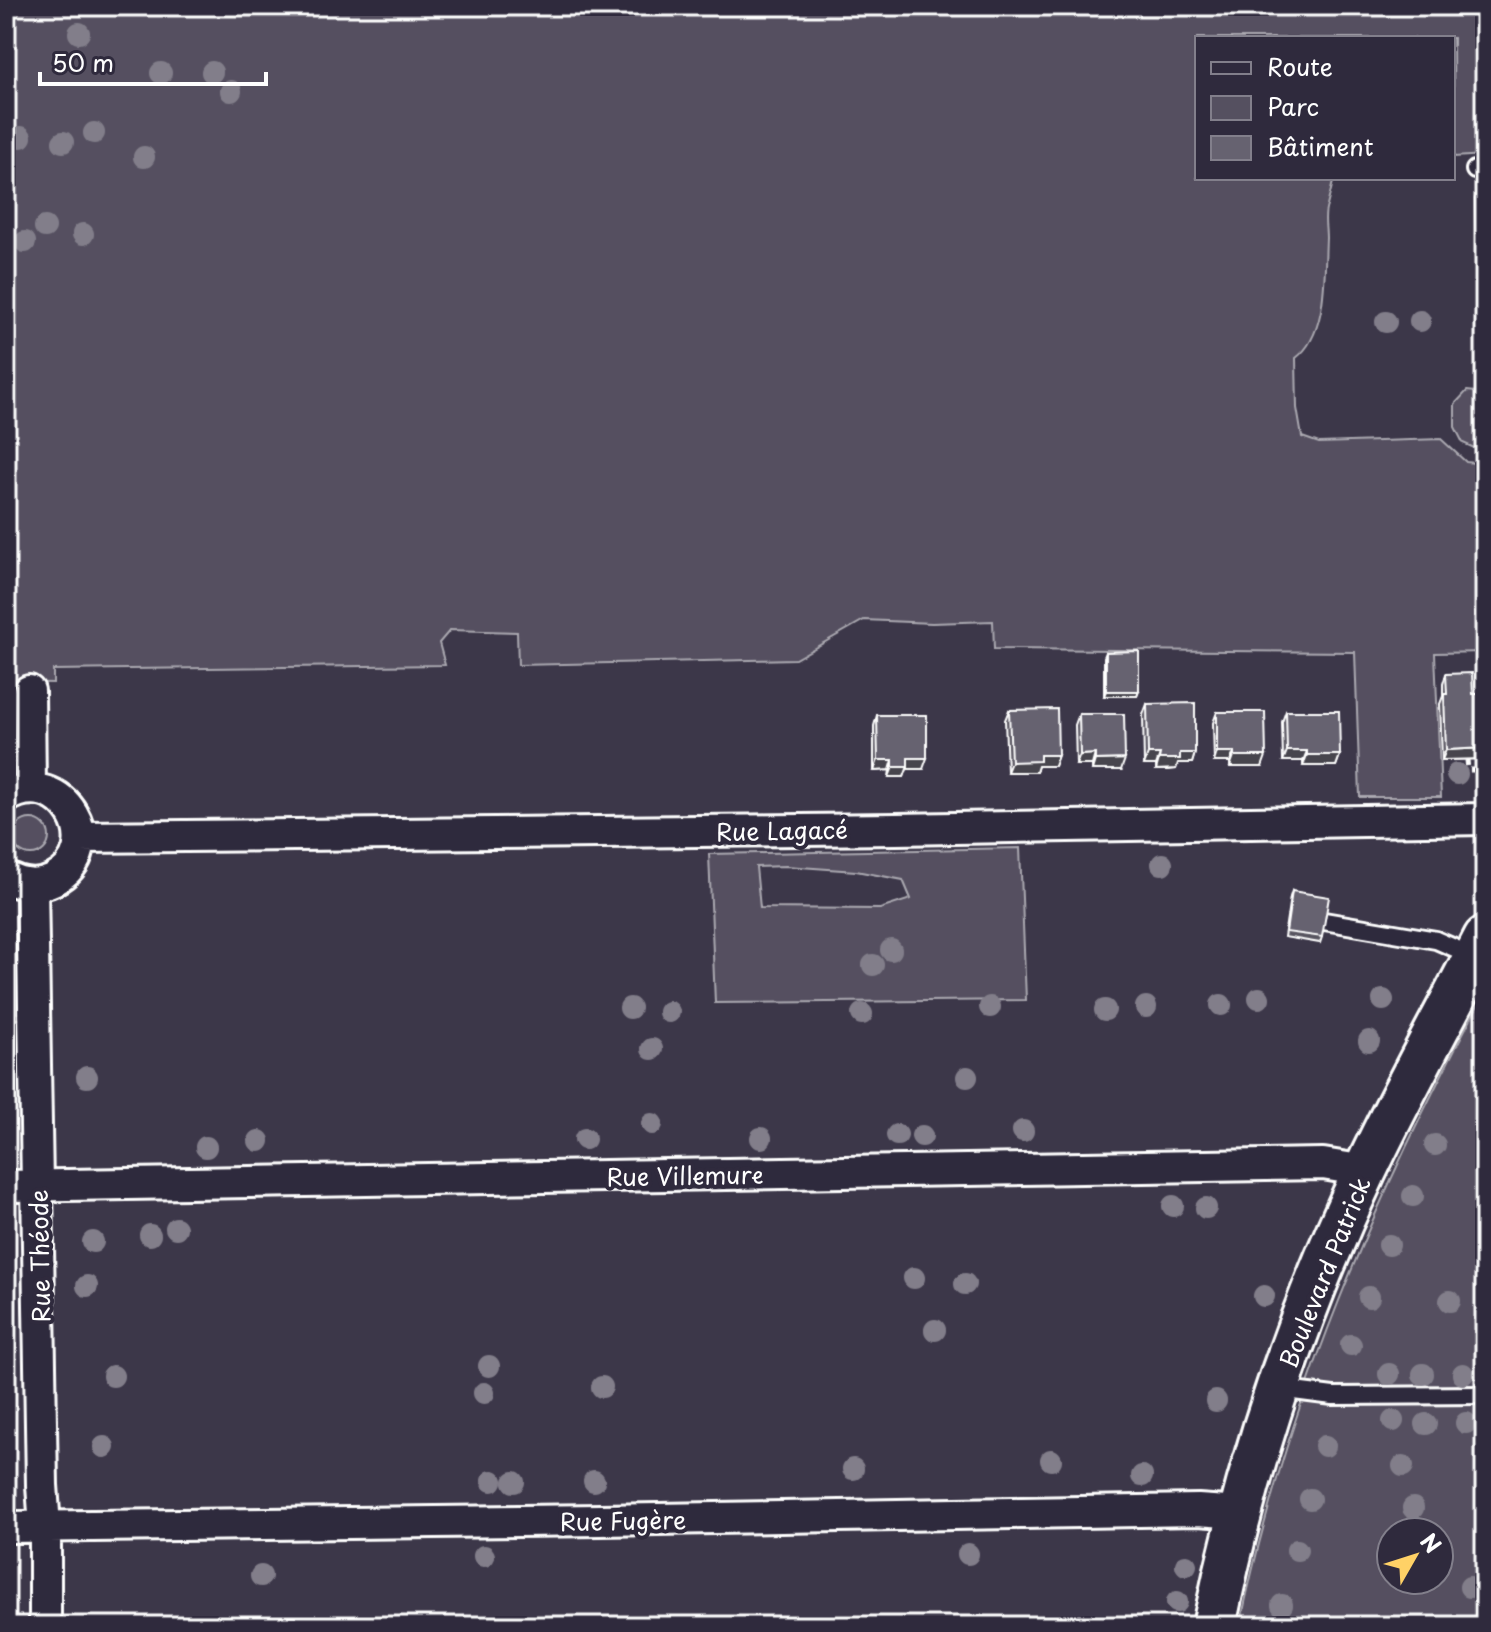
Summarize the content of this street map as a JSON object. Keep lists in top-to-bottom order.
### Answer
{
  "streets": {
    "street": [
      "Rue Lagacé",
      "Rue Villemure",
      "Rue Théode",
      "Boulevard Patrick",
      "Rue Fugère"
    ]
  },
  "crossings": [
    ["Rue Villemure", "Rue Théode"],
    ["Rue Villemure", "Boulevard Patrick"],
    ["Rue Théode", "Rue Fugère"],
    ["Boulevard Patrick", "Rue Fugère"]
  ],
  "legend": ["Route", "Parc", "Bâtiment"],
  "scale_bar": "50 m",
  "north": "top right"
}
